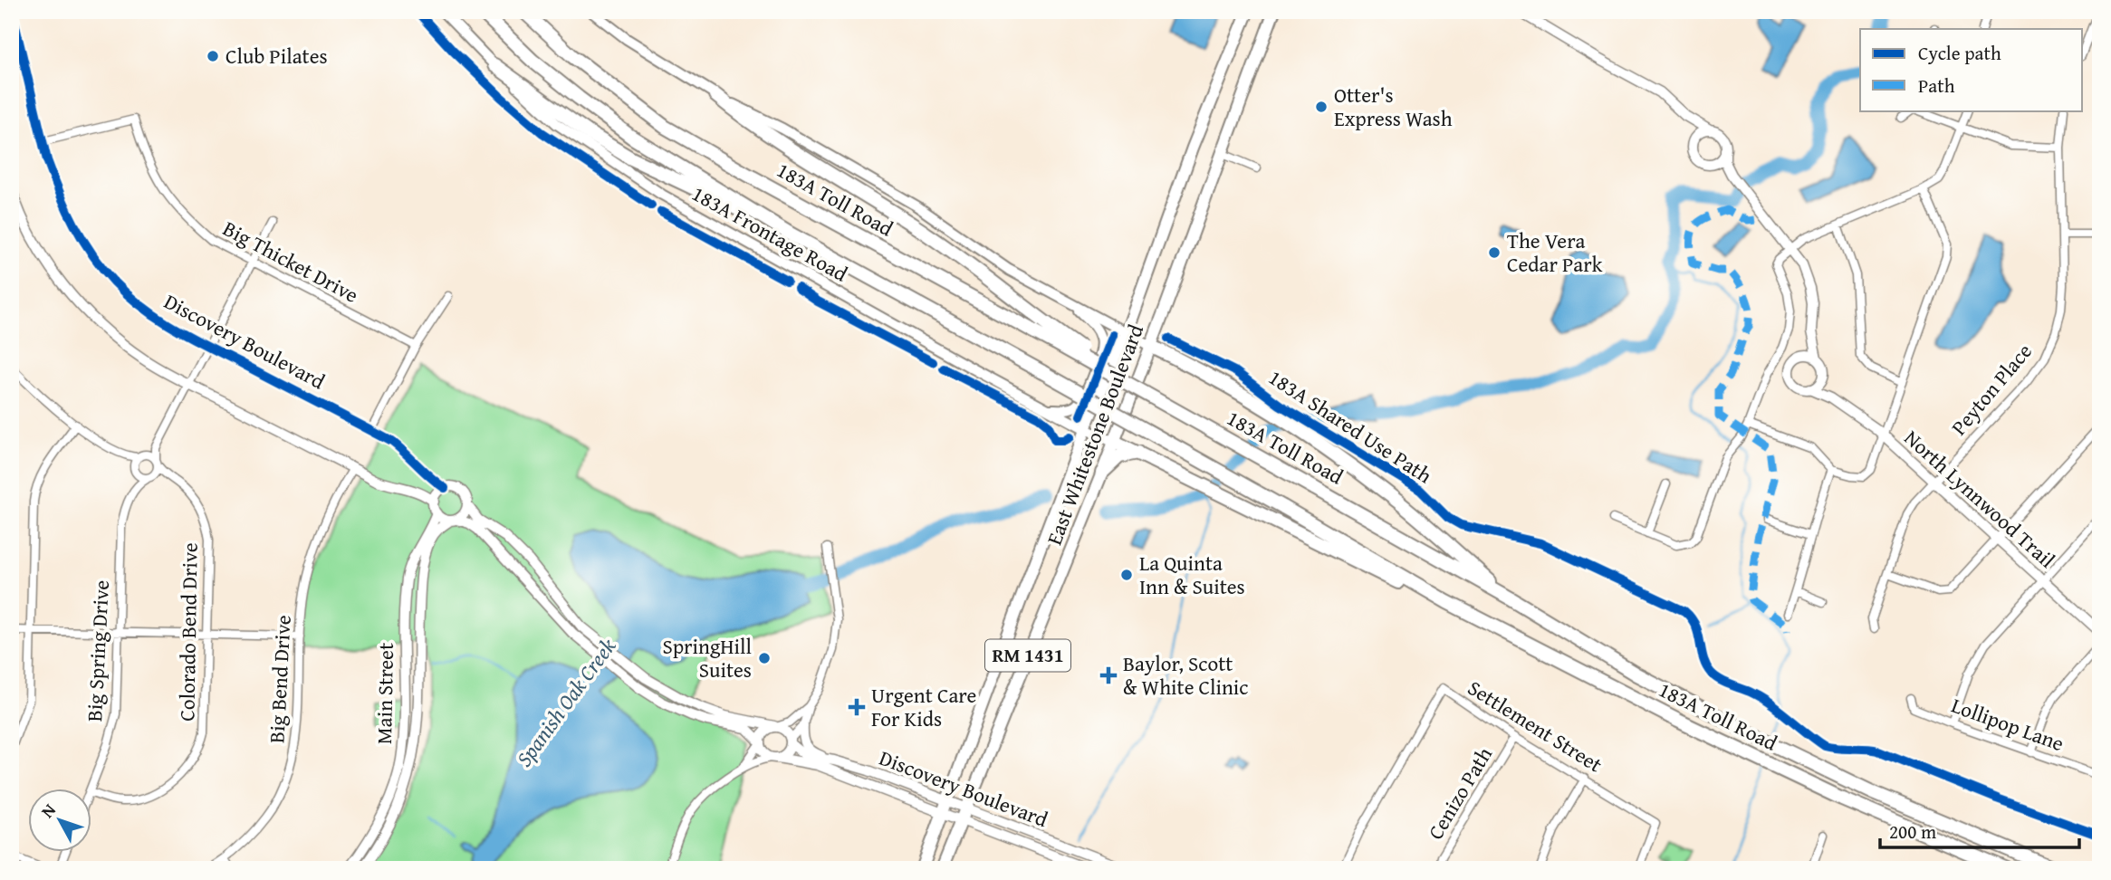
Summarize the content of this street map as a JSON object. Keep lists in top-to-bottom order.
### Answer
{
  "streets": {
    "highway": ["183A Toll Road"],
    "main road": ["183A Frontage Road", "East Whitestone Boulevard", "RM 1431"],
    "street": [
      "Big Thicket Drive",
      "Discovery Boulevard",
      "Peyton Place",
      "North Lynnwood Trail",
      "Colorado Bend Drive",
      "Big Spring Drive",
      "Big Bend Drive",
      "Main Street",
      "Lollipop Lane",
      "Settlement Street",
      "Cenizo Path"
    ],
    "cycle path": ["183A Shared Use Path"]
  },
  "crossings": [
    ["183A Frontage Road", "East Whitestone Boulevard"],
    ["Big Thicket Drive", "Discovery Boulevard"],
    ["Discovery Boulevard", "East Whitestone Boulevard"],
    ["Discovery Boulevard", "Main Street"],
    ["Peyton Place", "North Lynnwood Trail"],
    ["Settlement Street", "Cenizo Path"]
  ],
  "water": ["Spanish Oak Creek"],
  "places": {
    "other": [
      "Club Pilates",
      "Otter's Express Wash",
      "The Vera Cedar Park",
      "La Quinta Inn & Suites",
      "SpringHill Suites"
    ],
    "health": ["Baylor, Scott & White Clinic", "Urgent Care For Kids"]
  },
  "legend": ["Cycle path", "Path"],
  "scale_bar": "200 m",
  "north": "top left"
}
